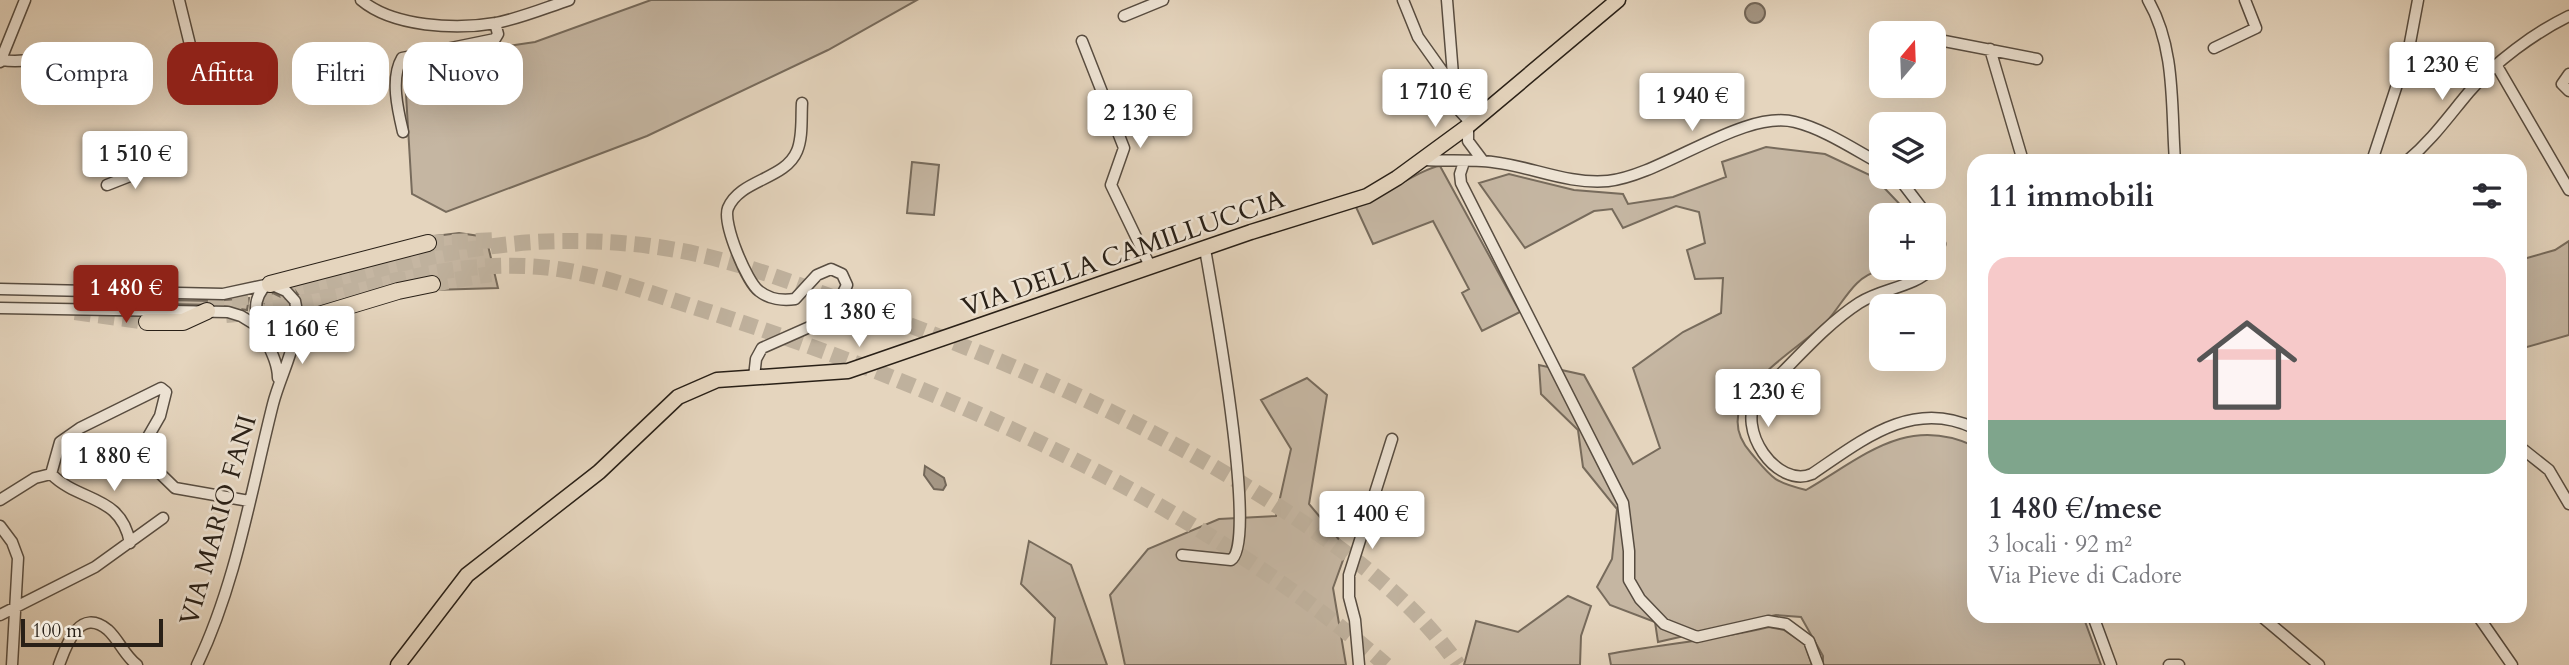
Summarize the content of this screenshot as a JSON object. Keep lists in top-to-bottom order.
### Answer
{
  "streets": {
    "main road": ["VIA DELLA CAMILLUCCIA"],
    "street": ["VIA MARIO FANI"]
  },
  "scale_bar": "100 m",
  "north": "top",
  "page": {
    "map_buttons": ["+", "−"],
    "price": [
      "1 230 €",
      "1 710 €",
      "1 940 €",
      "2 130 €",
      "1 510 €",
      "1 480 €",
      "1 380 €",
      "1 160 €",
      "1 230 €",
      "1 880 €",
      "1 400 €"
    ],
    "chip": [
      "Compra",
      "Affitta",
      "Filtri",
      "Nuovo"
    ],
    "heading": "11 immobili",
    "list": [
      {
        "name": "1 480 €/mese",
        "note": "3 locali · 92 m² · Via Pieve di Cadore"
      }
    ],
    "scale": "100 m"
  }
}
